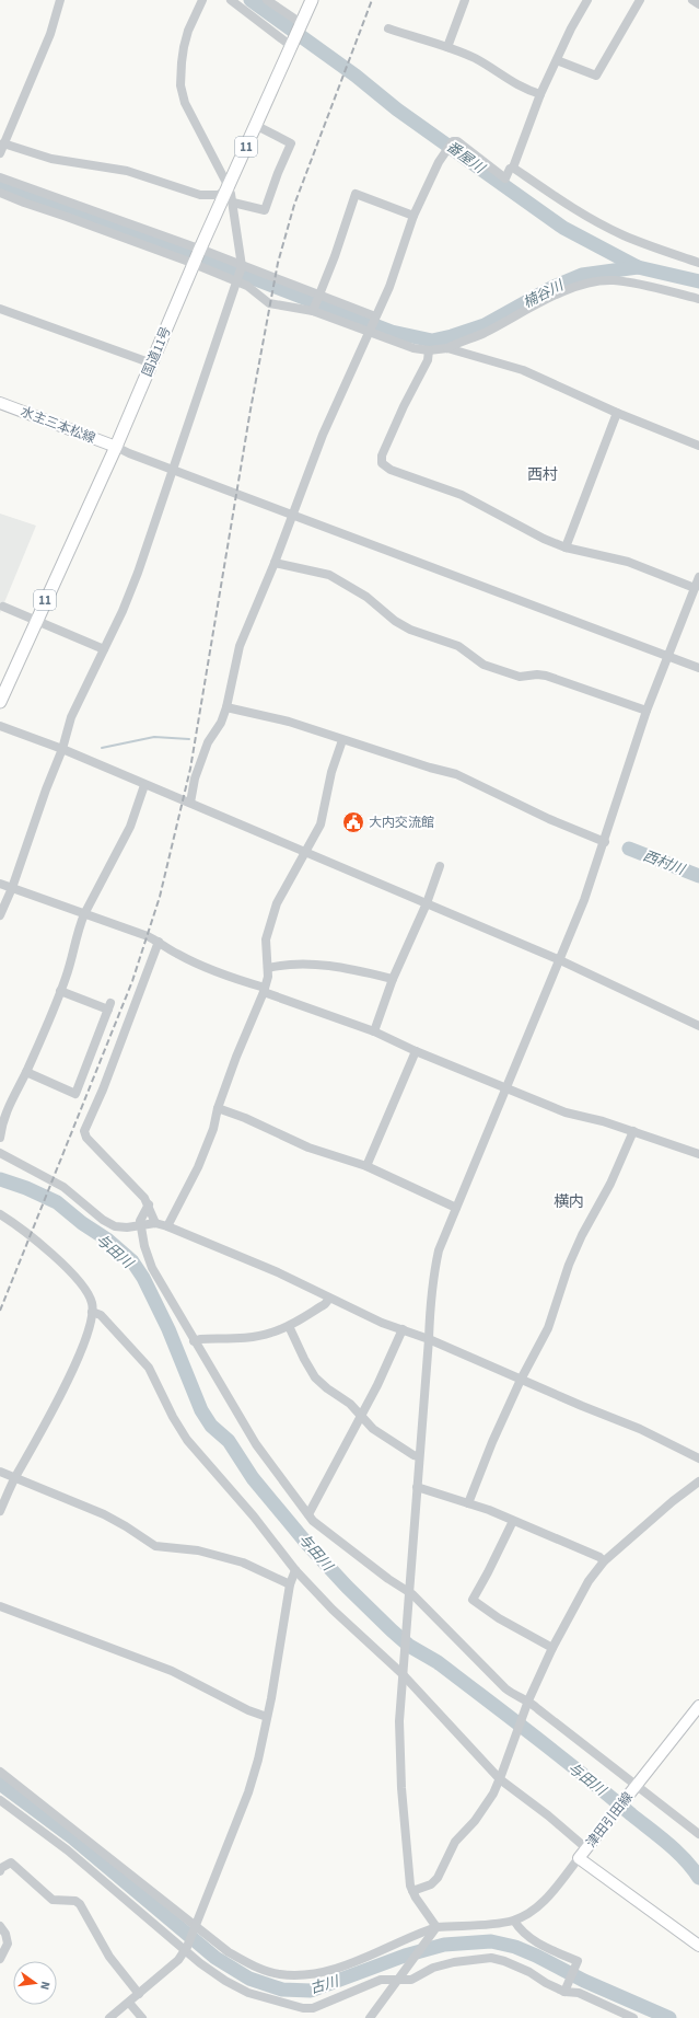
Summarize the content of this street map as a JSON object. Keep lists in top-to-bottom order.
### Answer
{
  "streets": {
    "highway": ["11", "国道11号"],
    "main road": ["水主三本松線", "津田引田線"]
  },
  "crossings": [
    ["国道11号", "水主三本松線"]
  ],
  "districts": ["西村", "横内"],
  "water": [
    "番屋川",
    "楠谷川",
    "西村川",
    "与田川",
    "古川"
  ],
  "places": {
    "public building": ["大内交流館"]
  },
  "north": "right"
}
